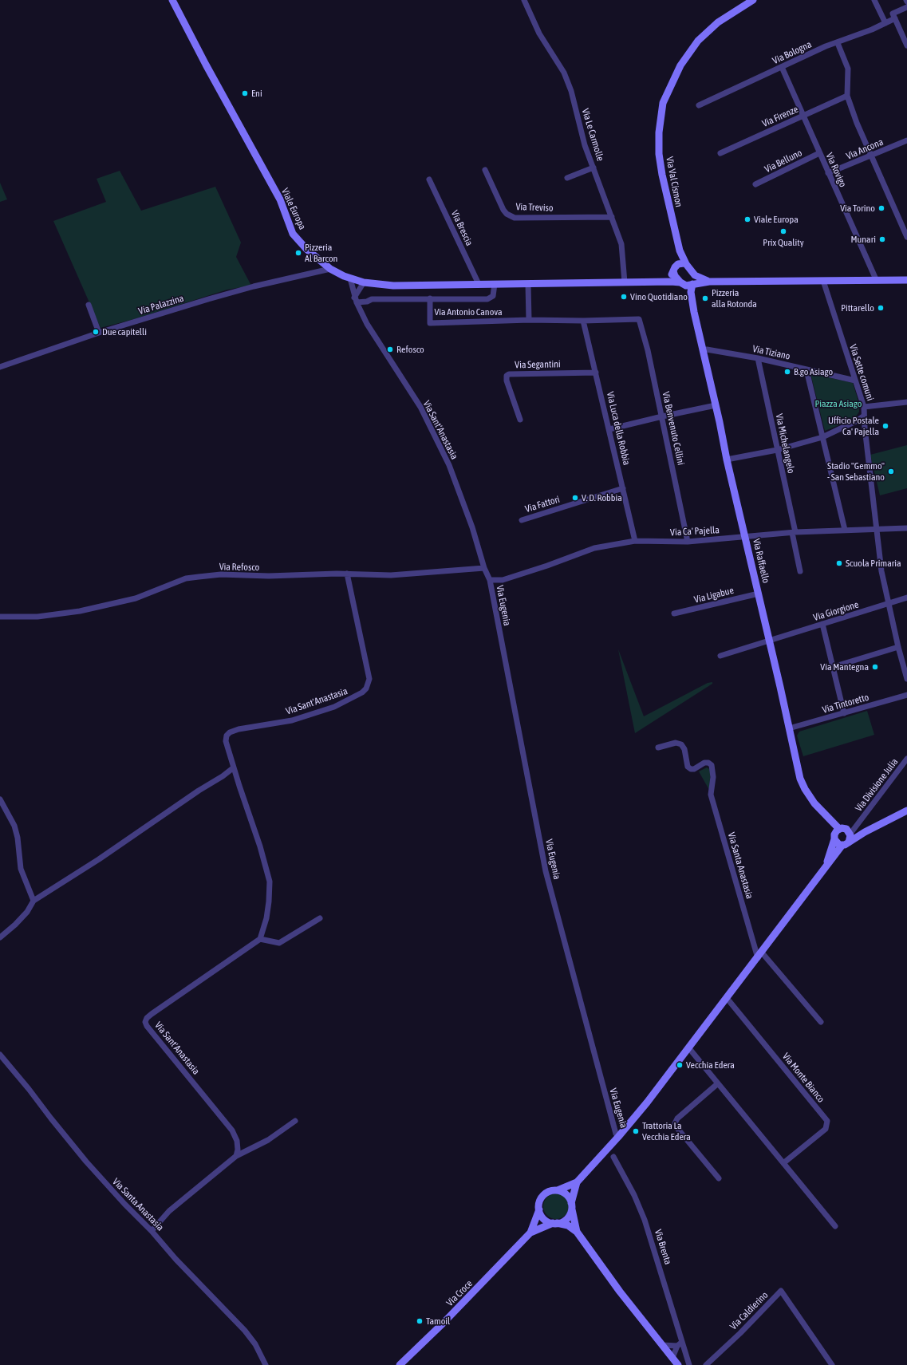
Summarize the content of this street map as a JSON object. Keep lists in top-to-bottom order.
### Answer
{
  "streets": {
    "main road": [
      "Via Val Cismon",
      "Viale Europa",
      "Via Raffaello",
      "Via Croce"
    ],
    "street": [
      "Via Bologna",
      "Via Firenze",
      "Via Le Carmolle",
      "Via Ancona",
      "Via Belluno",
      "Via Rovigo",
      "Via Treviso",
      "Via Brescia",
      "Via Palazzina",
      "Via Antonio Canova",
      "Via Tiziano",
      "Via Segantini",
      "Via Sette comuni",
      "Via Luca della Robbia",
      "Via Benvenuto Cellini",
      "Via Sant'Anastasia",
      "Via Michelangelo",
      "Via Fattori",
      "Via Ca' Pajella",
      "Via Refosco",
      "Via Ligabue",
      "Via Eugenia",
      "Via Giorgione",
      "Via Tintoretto",
      "Via Divisione Julia",
      "Via Santa Anastasia",
      "Via Monte Bianco",
      "Via Brenta",
      "Via Caldierino"
    ]
  },
  "crossings": [
    ["Via Bologna", "Via Rovigo"],
    ["Via Firenze", "Via Rovigo"],
    ["Via Le Carmolle", "Via Treviso"],
    ["Via Le Carmolle", "Viale Europa"],
    ["Via Ancona", "Via Rovigo"],
    ["Via Belluno", "Via Rovigo"],
    ["Via Rovigo", "Viale Europa"],
    ["Via Val Cismon", "Viale Europa"],
    ["Via Val Cismon", "Via Raffaello"],
    ["Viale Europa", "Via Brescia"],
    ["Viale Europa", "Via Palazzina"],
    ["Viale Europa", "Via Sette comuni"],
    ["Viale Europa", "Via Sant'Anastasia"],
    ["Viale Europa", "Via Raffaello"],
    ["Via Antonio Canova", "Via Luca della Robbia"],
    ["Via Antonio Canova", "Via Benvenuto Cellini"],
    ["Via Tiziano", "Via Sette comuni"],
    ["Via Tiziano", "Via Michelangelo"],
    ["Via Tiziano", "Via Raffaello"],
    ["Via Segantini", "Via Luca della Robbia"],
    ["Via Sette comuni", "Via Ca' Pajella"],
    ["Via Luca della Robbia", "Via Fattori"],
    ["Via Luca della Robbia", "Via Ca' Pajella"],
    ["Via Benvenuto Cellini", "Via Ca' Pajella"],
    ["Via Sant'Anastasia", "Via Ca' Pajella"],
    ["Via Sant'Anastasia", "Via Refosco"],
    ["Via Sant'Anastasia", "Via Eugenia"],
    ["Via Michelangelo", "Via Ca' Pajella"],
    ["Via Ca' Pajella", "Via Raffaello"],
    ["Via Ca' Pajella", "Via Eugenia"],
    ["Via Raffaello", "Via Ligabue"],
    ["Via Raffaello", "Via Giorgione"],
    ["Via Raffaello", "Via Tintoretto"],
    ["Via Raffaello", "Via Divisione Julia"]
  ],
  "parks": ["Piazza Asiago"],
  "places": [
    "Eni",
    "Via Torino",
    "Viale Europa",
    "Prix Quality",
    "Munari",
    "Pizzeria Al Barcon",
    "Vino Quotidiano",
    "Pizzeria alla Rotonda",
    "Pittarello",
    "Due capitelli",
    "Refosco",
    "B.go Asiago",
    "Ufficio Postale Ca' Pajella",
    "Stadio \"Gemmo\" - San Sebastiano",
    "V. D. Robbia",
    "Scuola Primaria",
    "Via Mantegna",
    "Vecchia Edera",
    "Trattoria La Vecchia Edera",
    "Tamoil"
  ]
}
